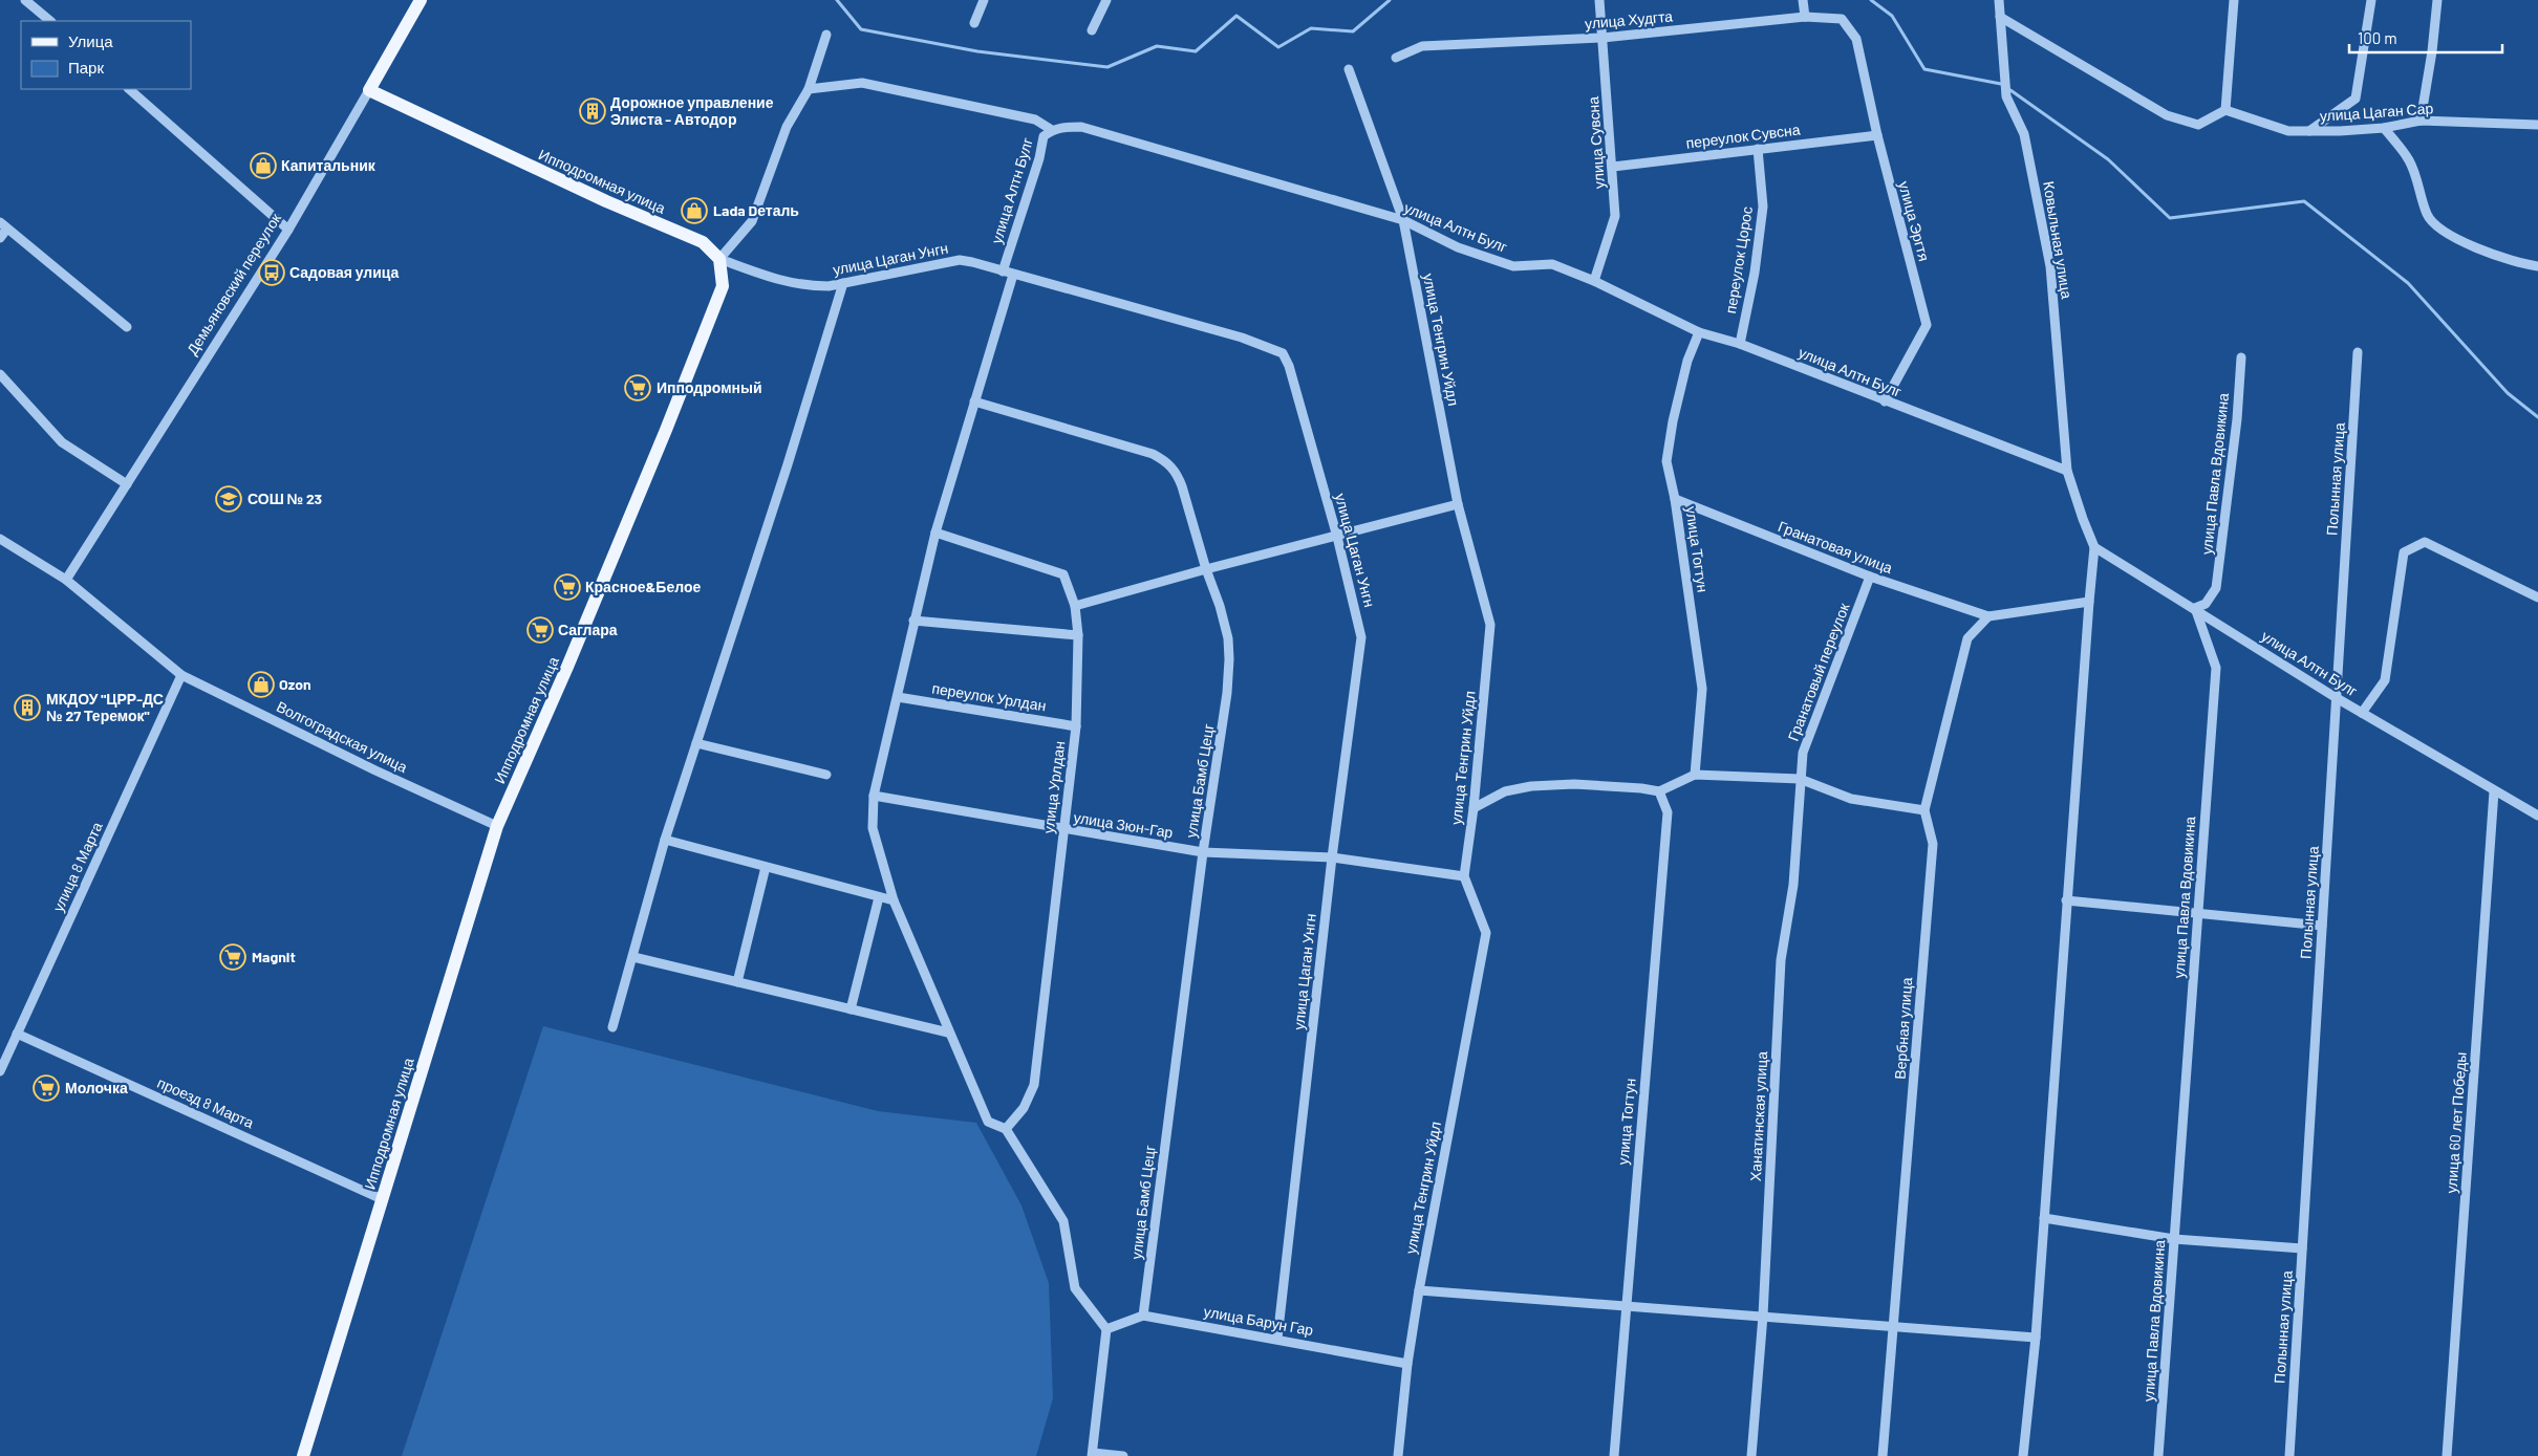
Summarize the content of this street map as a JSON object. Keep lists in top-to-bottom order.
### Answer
{
  "streets": {
    "main road": ["Ипподромная улица", "Демьяновский переулок"],
    "street": [
      "улица Худгта",
      "улица Цаган Сар",
      "переулок Сувсна",
      "улица Сувсна",
      "улица Алтн Булг",
      "улица Эргтя",
      "Ковыльная улица",
      "улица Цаган Унгн",
      "переулок Цорос",
      "улица Тенгрин Уйдл",
      "улица Павла Вдовикина",
      "Полынная улица",
      "Гранатовая улица",
      "улица Тогтун",
      "Гранатовый переулок",
      "переулок Урлдан",
      "Волгоградская улица",
      "улица Бамб Цецг",
      "улица Урлдан",
      "улица Зюн-Гар",
      "улица 8 Марта",
      "Вербная улица",
      "проезд 8 Марта",
      "Ханатинская улица",
      "улица 60 лет Победы",
      "улица Барун Гар"
    ]
  },
  "crossings": [
    ["улица Худгта", "улица Сувсна"],
    ["улица Худгта", "улица Эргтя"],
    ["переулок Сувсна", "улица Сувсна"],
    ["переулок Сувсна", "улица Эргтя"],
    ["переулок Сувсна", "переулок Цорос"],
    ["улица Сувсна", "улица Алтн Булг"],
    ["Ипподромная улица", "улица Цаган Унгн"],
    ["Ипподромная улица", "Демьяновский переулок"],
    ["Ипподромная улица", "Волгоградская улица"],
    ["Ипподромная улица", "проезд 8 Марта"],
    ["улица Алтн Булг", "улица Эргтя"],
    ["улица Алтн Булг", "Ковыльная улица"],
    ["улица Алтн Булг", "улица Цаган Унгн"],
    ["улица Алтн Булг", "переулок Цорос"],
    ["улица Алтн Булг", "улица Тенгрин Уйдл"],
    ["улица Алтн Булг", "улица Павла Вдовикина"],
    ["улица Алтн Булг", "Полынная улица"],
    ["улица Алтн Булг", "улица Тогтун"],
    ["улица Алтн Булг", "улица 60 лет Победы"],
    ["улица Цаган Унгн", "улица Зюн-Гар"],
    ["улица Цаган Унгн", "улица Барун Гар"],
    ["Демьяновский переулок", "Волгоградская улица"],
    ["улица Тенгрин Уйдл", "улица Зюн-Гар"],
    ["улица Тенгрин Уйдл", "улица Барун Гар"],
    ["Гранатовая улица", "улица Тогтун"],
    ["Гранатовая улица", "Гранатовый переулок"],
    ["Гранатовая улица", "Вербная улица"],
    ["Гранатовый переулок", "Ханатинская улица"],
    ["переулок Урлдан", "улица Урлдан"],
    ["Волгоградская улица", "улица 8 Марта"],
    ["улица Бамб Цецг", "улица Зюн-Гар"],
    ["улица Бамб Цецг", "улица Барун Гар"],
    ["улица Урлдан", "улица Зюн-Гар"],
    ["улица 8 Марта", "проезд 8 Марта"]
  ],
  "places": {
    "building": ["Дорожное управление Элиста - Автодор", "МКДОУ \"ЦРР-ДС № 27 Теремок\""],
    "shop": ["Капитальник", "Lada Dеталь", "Ozon"],
    "bus stop": ["Садовая улица"],
    "supermarket": [
      "Ипподромный",
      "Красное&Белое",
      "Саглара",
      "Magnit",
      "Молочка"
    ],
    "school or university": ["СОШ № 23"]
  },
  "legend": ["Улица", "Парк"],
  "scale_bar": "100 m"
}
